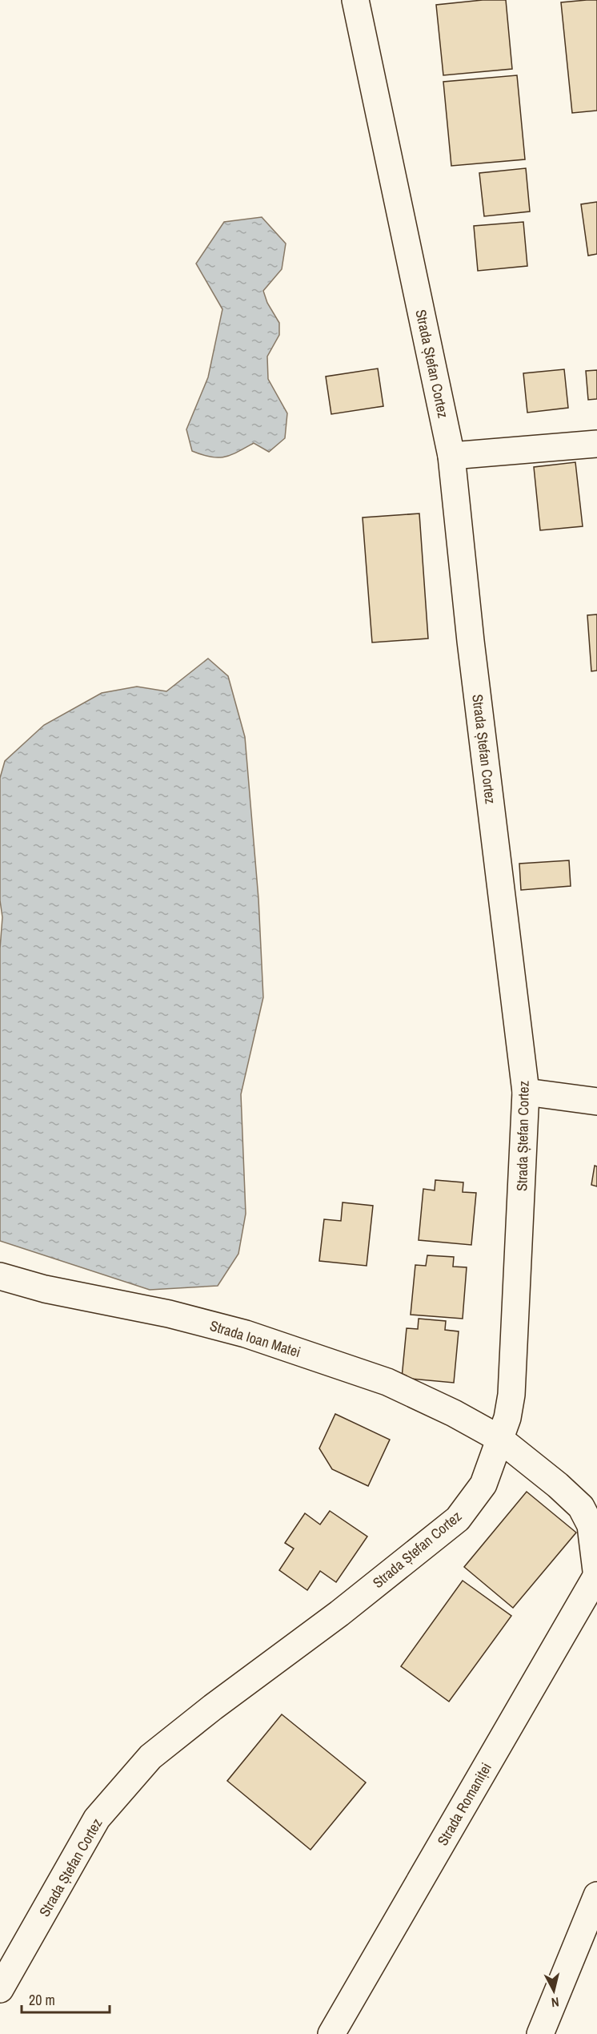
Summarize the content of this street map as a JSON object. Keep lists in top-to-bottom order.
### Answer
{
  "streets": {
    "street": ["Strada Ștefan Cortez", "Strada Ioan Matei", "Strada Romaniței"]
  },
  "crossings": [
    ["Strada Ștefan Cortez", "Strada Ioan Matei"],
    ["Strada Ioan Matei", "Strada Romaniței"]
  ],
  "scale_bar": "20 m",
  "north": "bottom"
}
